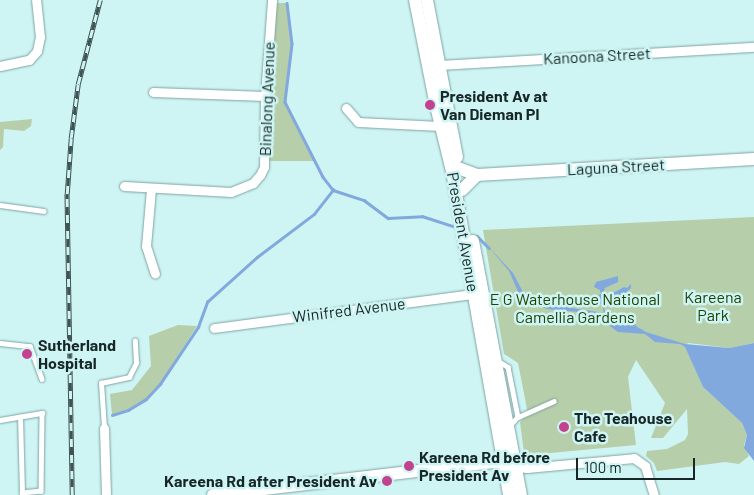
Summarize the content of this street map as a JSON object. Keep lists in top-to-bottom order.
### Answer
{
  "streets": {
    "main road": ["Laguna Street", "President Avenue"],
    "street": ["Kanoona Street", "Binalong Avenue", "Winifred Avenue"]
  },
  "crossings": [
    ["Kanoona Street", "President Avenue"],
    ["Laguna Street", "President Avenue"],
    ["President Avenue", "Winifred Avenue"]
  ],
  "parks": ["Kareena Park", "E G Waterhouse National Camellia Gardens"],
  "places": [
    "President Av at Van Dieman Pl",
    "Sutherland Hospital",
    "The Teahouse Cafe",
    "Kareena Rd before President Av",
    "Kareena Rd after President Av"
  ],
  "scale_bar": "100 m"
}
